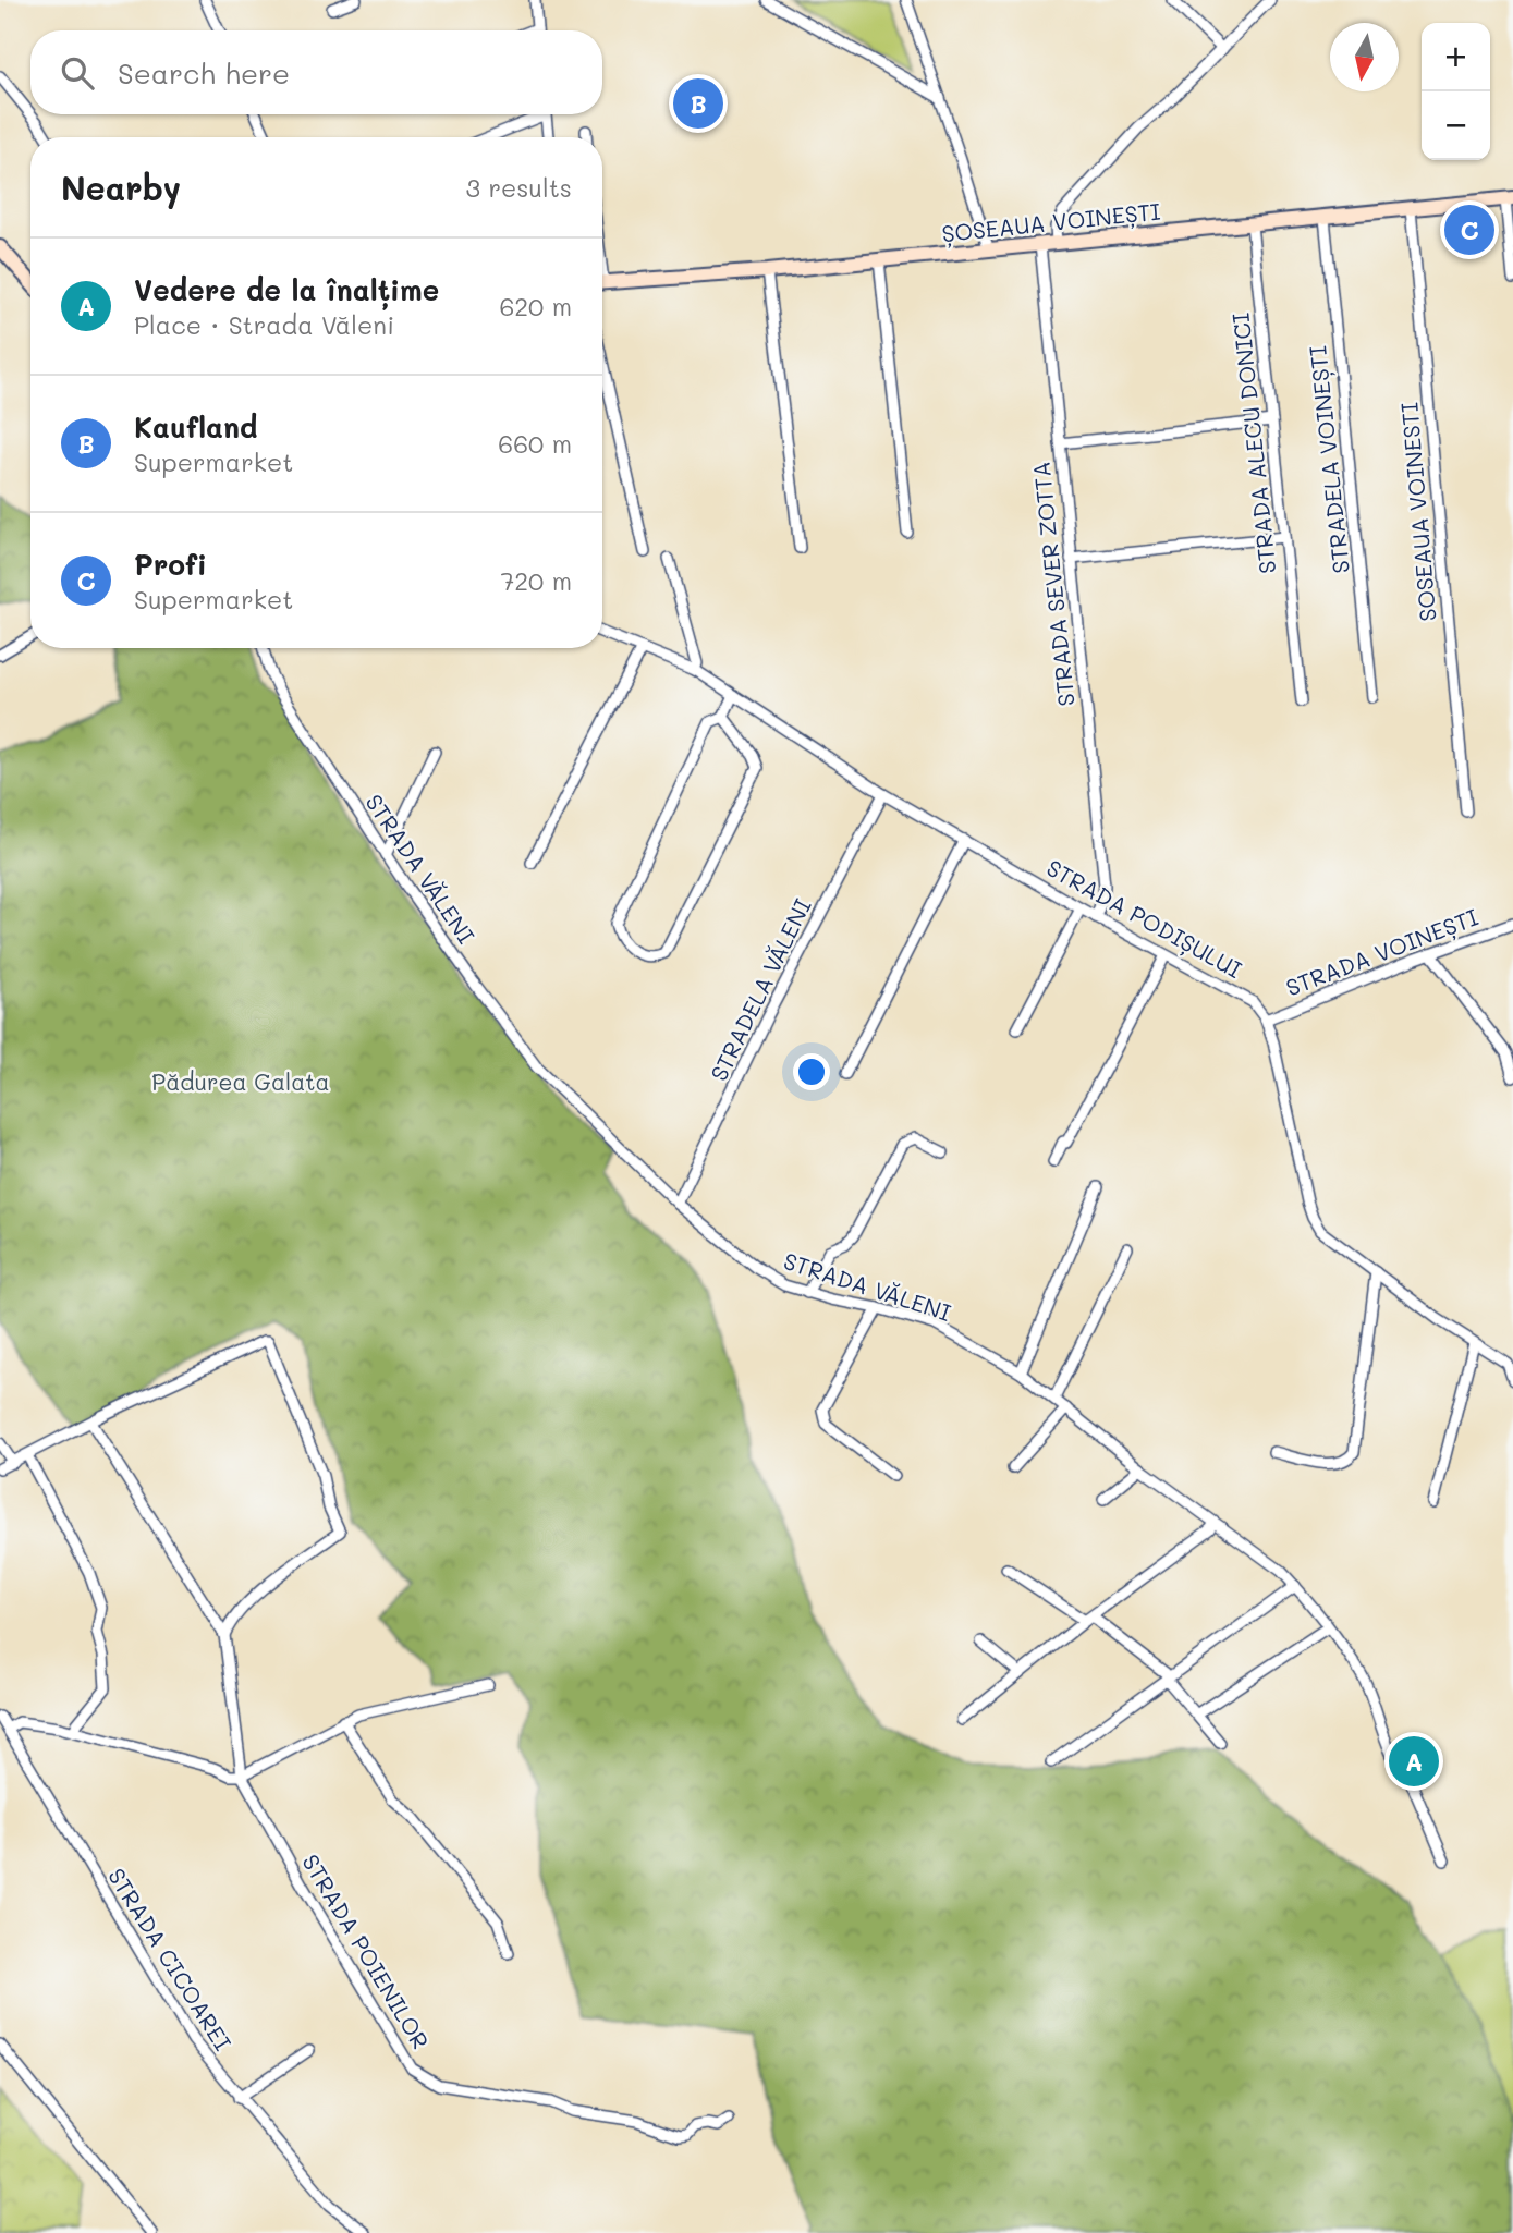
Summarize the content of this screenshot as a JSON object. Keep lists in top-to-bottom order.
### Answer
{
  "streets": {
    "main road": ["ȘOSEAUA VOINEȘTI"],
    "street": [
      "STRADA ALECU DONICI",
      "STRADELA VOINEȘTI",
      "SOSEAUA VOINESTI",
      "STRADA SEVER ZOTTA",
      "STRADA VĂLENI",
      "STRADA PODIȘULUI",
      "STRADA VOINEȘTI",
      "STRADELA VĂLENI",
      "STRADA POIENILOR",
      "STRADA CICOAREI"
    ]
  },
  "crossings": [
    ["ȘOSEAUA VOINEȘTI", "STRADA ALECU DONICI"],
    ["ȘOSEAUA VOINEȘTI", "STRADELA VOINEȘTI"],
    ["ȘOSEAUA VOINEȘTI", "SOSEAUA VOINESTI"],
    ["ȘOSEAUA VOINEȘTI", "STRADA SEVER ZOTTA"],
    ["STRADA SEVER ZOTTA", "STRADA PODIȘULUI"],
    ["STRADA VĂLENI", "STRADELA VĂLENI"],
    ["STRADA PODIȘULUI", "STRADA VOINEȘTI"],
    ["STRADA PODIȘULUI", "STRADELA VĂLENI"]
  ],
  "parks": ["Pădurea Galata"],
  "north": "bottom",
  "page": {
    "map_buttons": ["+", "−"],
    "search": "Search here",
    "pins": ["B", "C", "A"],
    "heading": ["Nearby", "3 results"],
    "list": [
      {
        "mark": "A",
        "name": "Vedere de la înalțime",
        "note": "Place · Strada Văleni",
        "value": "620 m"
      },
      {
        "mark": "B",
        "name": "Kaufland",
        "note": "Supermarket",
        "value": "660 m"
      },
      {
        "mark": "C",
        "name": "Profi",
        "note": "Supermarket",
        "value": "720 m"
      }
    ]
  }
}
